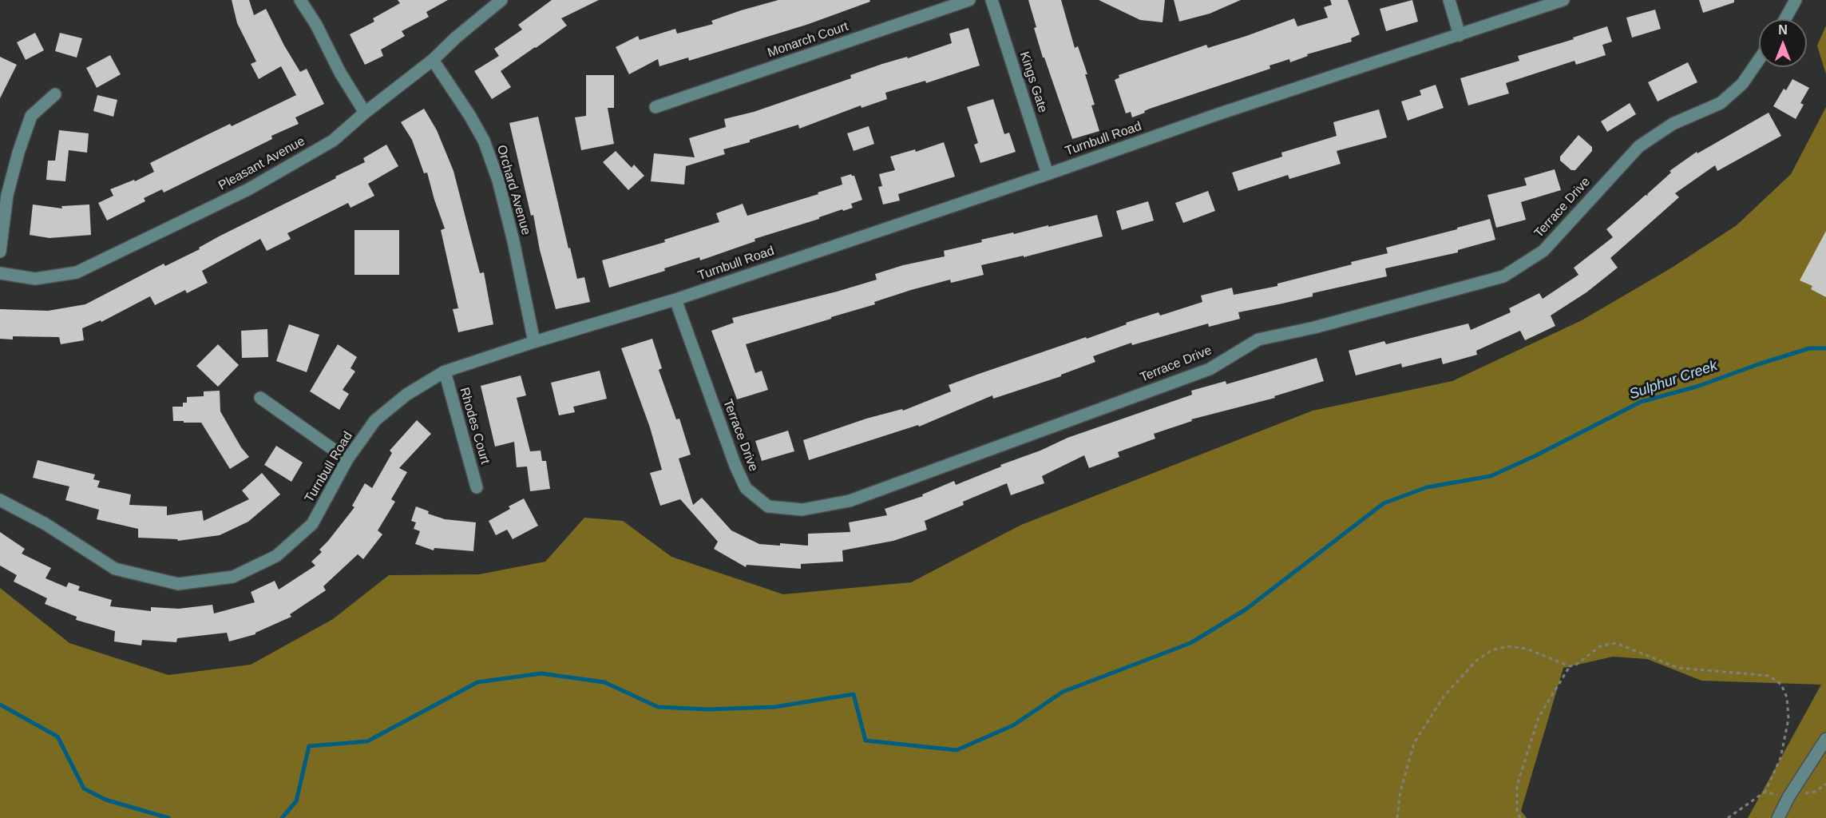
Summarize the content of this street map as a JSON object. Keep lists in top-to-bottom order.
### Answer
{
  "streets": {
    "street": [
      "Monarch Court",
      "Kings Gate",
      "Turnbull Road",
      "Pleasant Avenue",
      "Orchard Avenue",
      "Terrace Drive",
      "Rhodes Court"
    ]
  },
  "crossings": [
    ["Kings Gate", "Turnbull Road"],
    ["Turnbull Road", "Orchard Avenue"],
    ["Turnbull Road", "Terrace Drive"],
    ["Turnbull Road", "Rhodes Court"],
    ["Pleasant Avenue", "Orchard Avenue"]
  ],
  "water": ["Sulphur Creek"],
  "north": "top"
}
